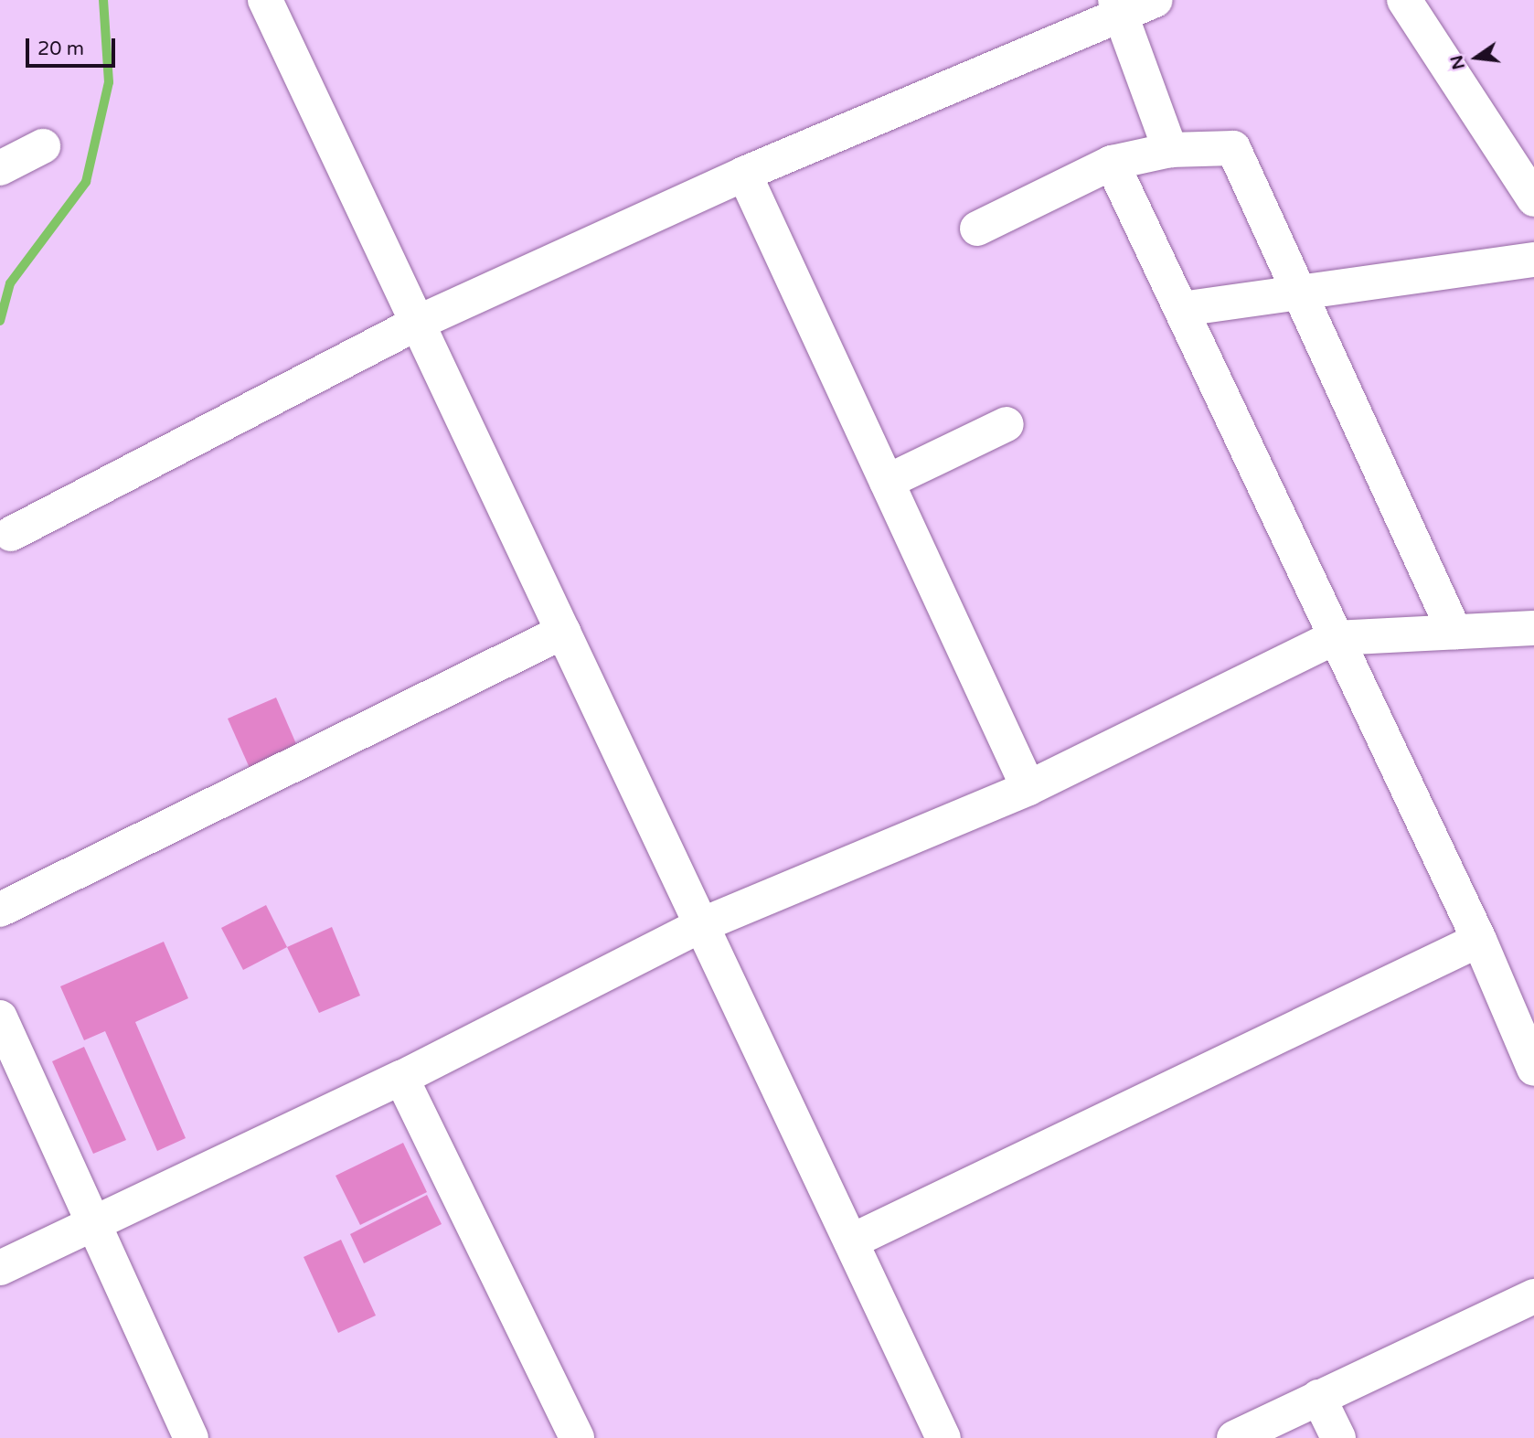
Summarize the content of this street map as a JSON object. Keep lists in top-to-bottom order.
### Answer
{
  "scale_bar": "20 m",
  "north": "left"
}
